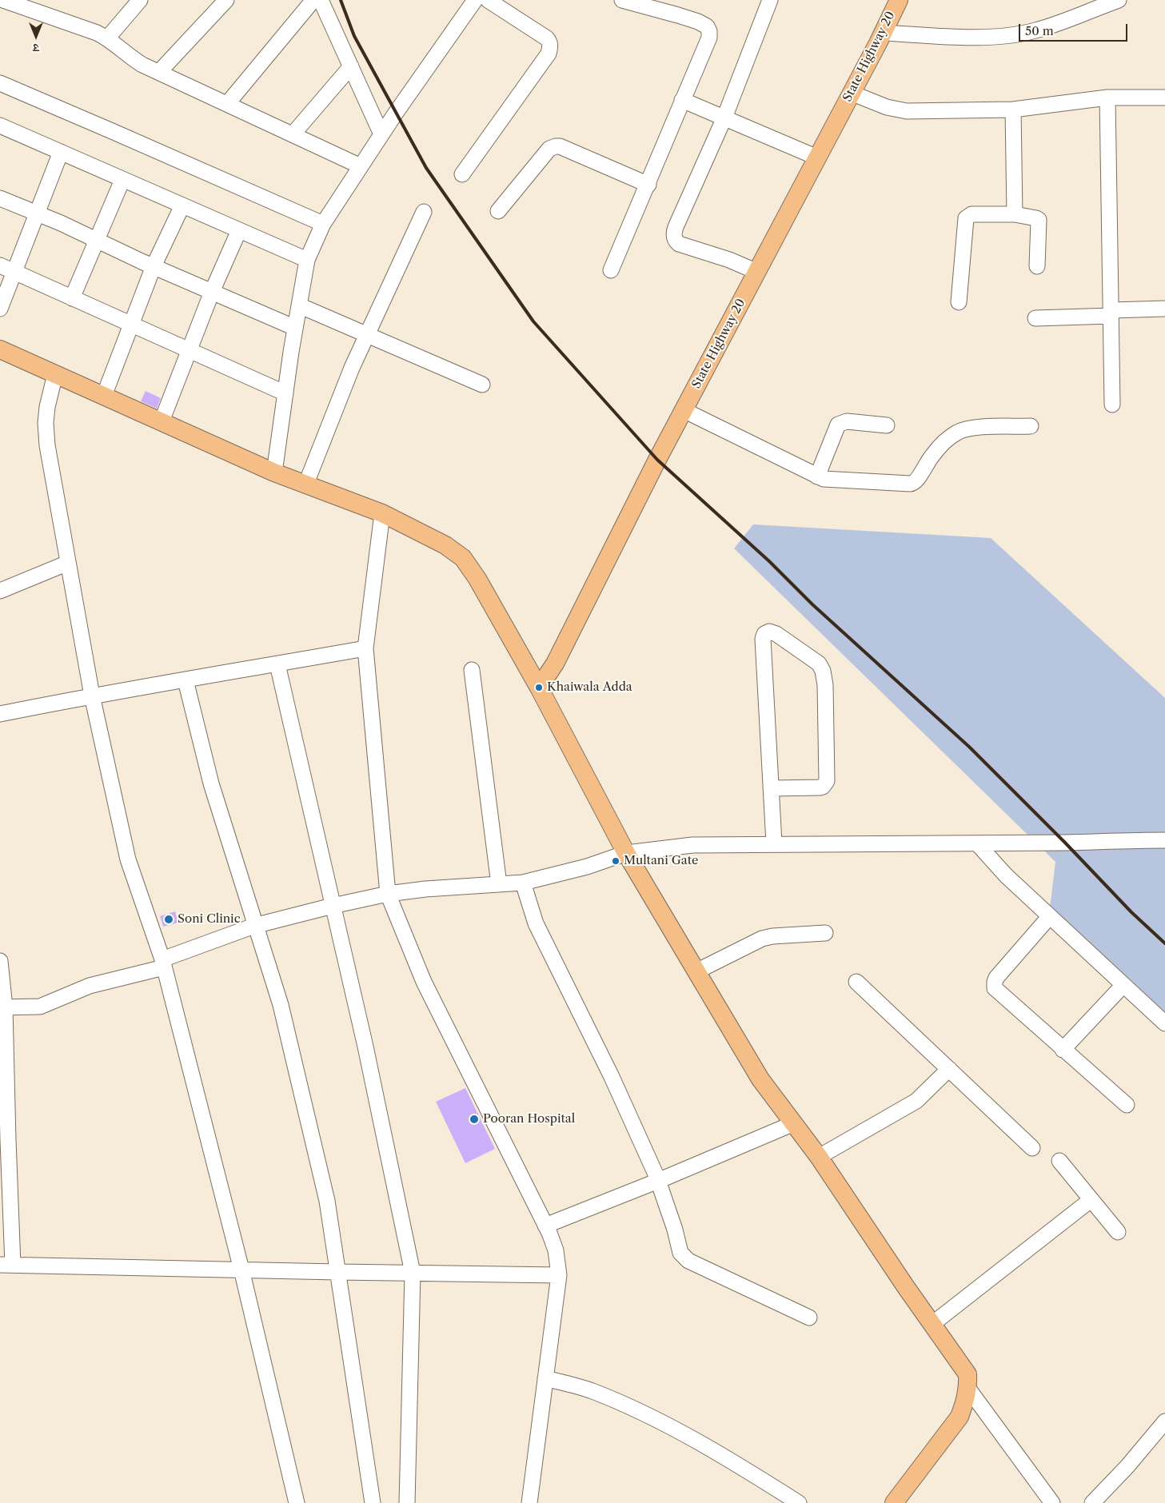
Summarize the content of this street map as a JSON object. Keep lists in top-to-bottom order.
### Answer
{
  "streets": {
    "main road": ["State Highway 20"]
  },
  "places": [
    "Khaiwala Adda",
    "Multani Gate",
    "Soni Clinic",
    "Pooran Hospital"
  ],
  "scale_bar": "50 m",
  "north": "bottom"
}
